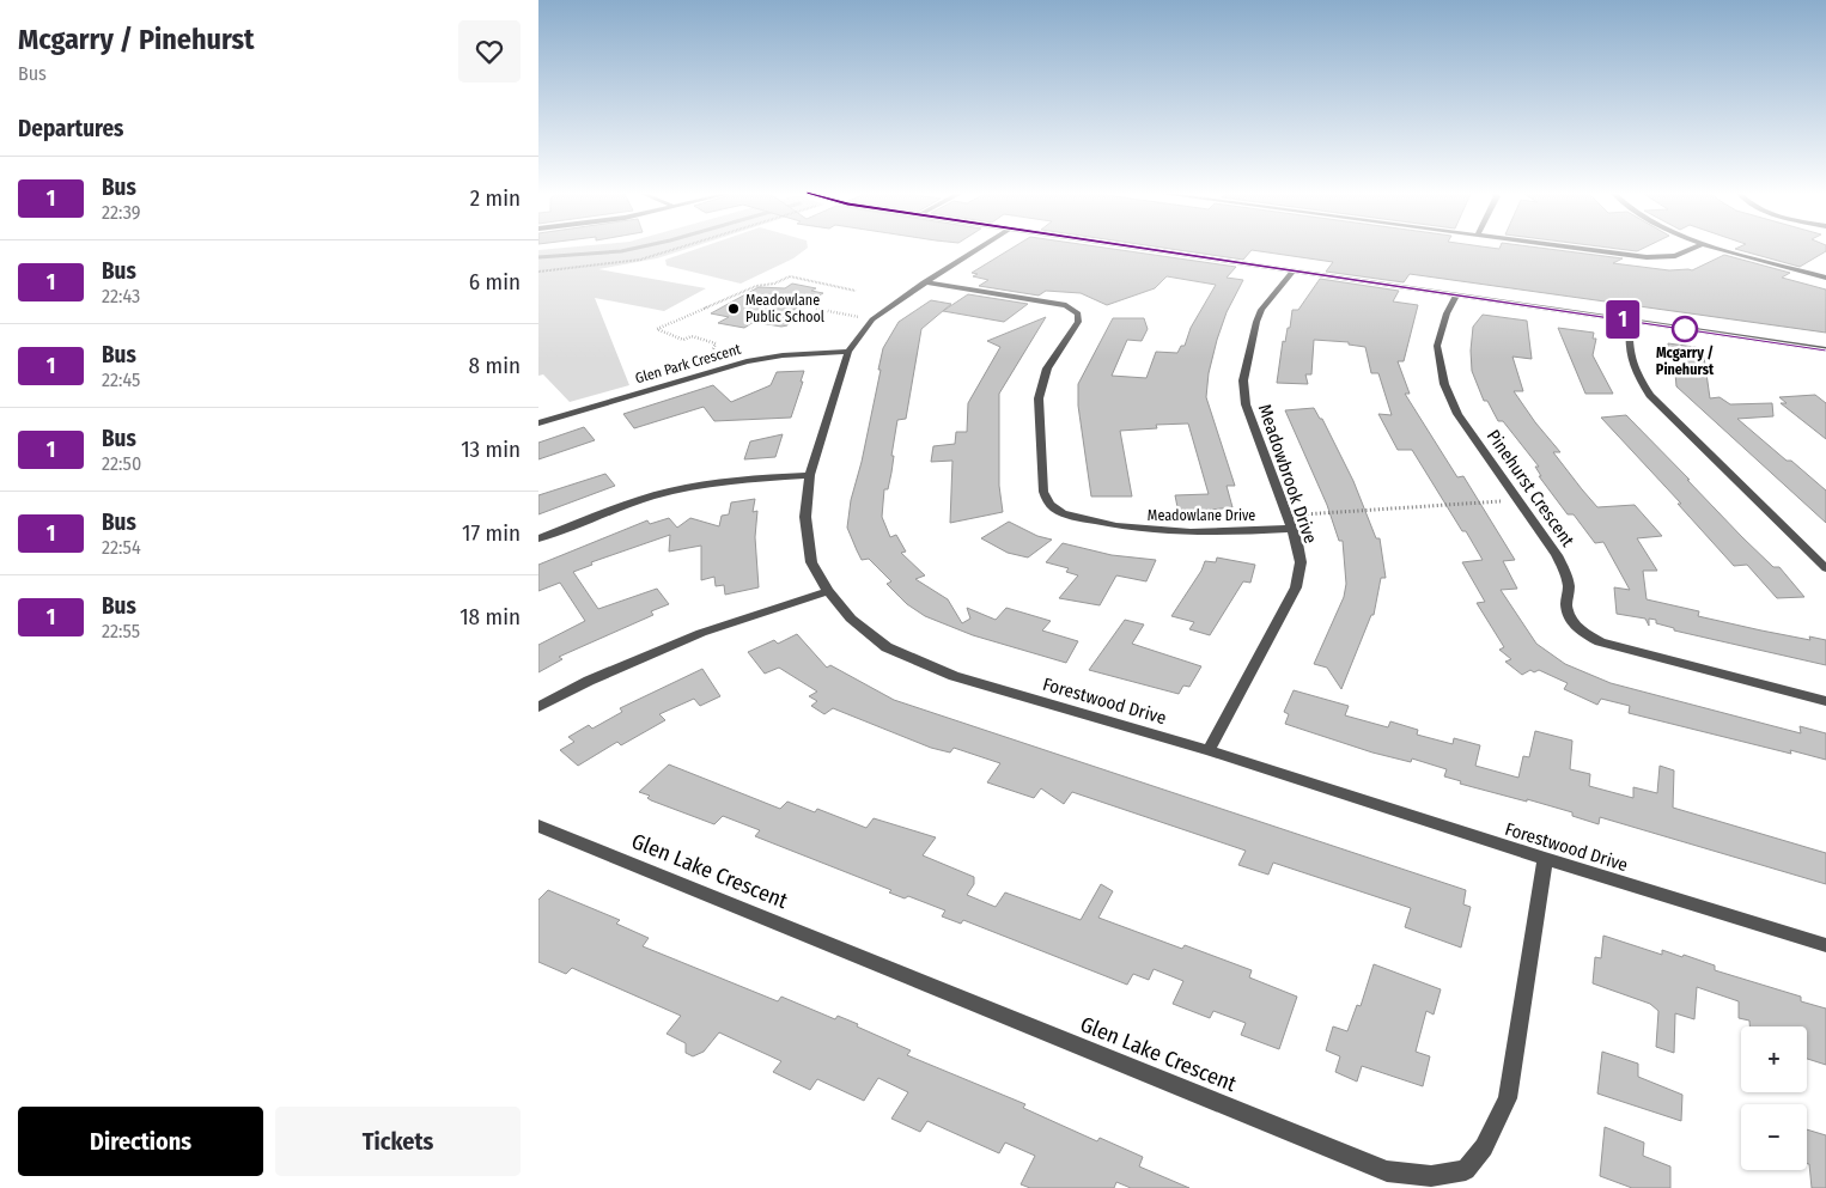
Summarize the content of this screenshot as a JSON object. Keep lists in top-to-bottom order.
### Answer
{
  "streets": {
    "street": [
      "Glen Park Crescent",
      "Meadowbrook Drive",
      "Pinehurst Crescent",
      "Meadowlane Drive",
      "Forestwood Drive",
      "Glen Lake Crescent"
    ]
  },
  "crossings": [
    ["Glen Park Crescent", "Forestwood Drive"],
    ["Meadowbrook Drive", "Meadowlane Drive"],
    ["Meadowbrook Drive", "Forestwood Drive"],
    ["Meadowlane Drive", "Forestwood Drive"],
    ["Forestwood Drive", "Glen Lake Crescent"]
  ],
  "places": ["Meadowlane Public School", "Mcgarry / Pinehurst"],
  "lines": ["bus line 1"],
  "page": {
    "heading": [
      ["Mcgarry / Pinehurst", "Bus"],
      "Departures"
    ],
    "on_map": "1",
    "list": [
      {
        "mark": "1",
        "name": "Bus",
        "note": "22:39",
        "value": "2 min"
      },
      {
        "mark": "1",
        "name": "Bus",
        "note": "22:43",
        "value": "6 min"
      },
      {
        "mark": "1",
        "name": "Bus",
        "note": "22:45",
        "value": "8 min"
      },
      {
        "mark": "1",
        "name": "Bus",
        "note": "22:50",
        "value": "13 min"
      },
      {
        "mark": "1",
        "name": "Bus",
        "note": "22:54",
        "value": "17 min"
      },
      {
        "mark": "1",
        "name": "Bus",
        "note": "22:55",
        "value": "18 min"
      }
    ],
    "map_buttons": ["+", "−"],
    "buttons": ["Directions", "Tickets"]
  }
}
